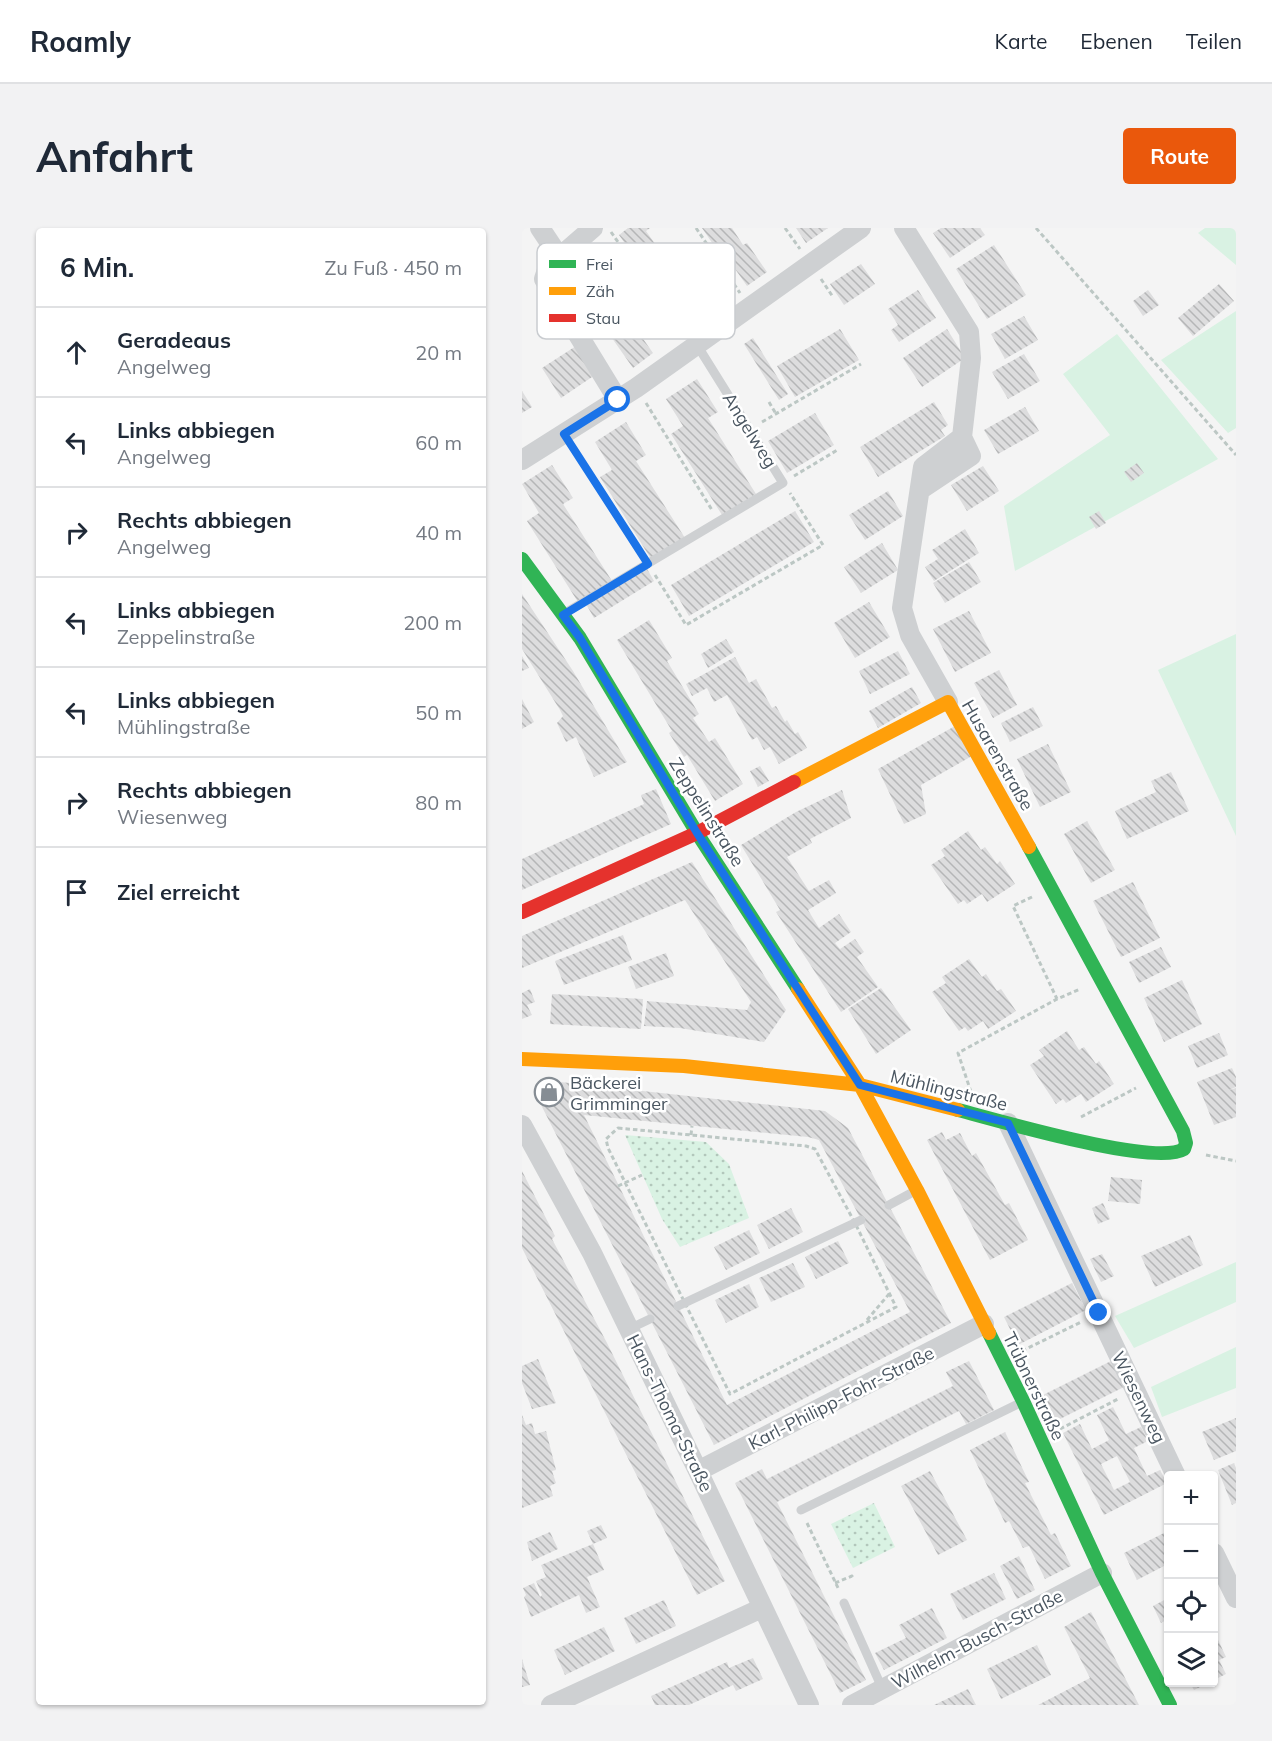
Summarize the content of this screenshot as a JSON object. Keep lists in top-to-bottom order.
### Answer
{
  "streets": {
    "street": [
      "Husarenstraße",
      "Zeppelinstraße",
      "Mühlingstraße",
      "Trübnerstraße",
      "Wiesenweg",
      "Karl-Philipp-Fohr-Straße",
      "Hans-Thoma-Straße",
      "Wilhelm-Busch-Straße"
    ],
    "lane": ["Angelweg"]
  },
  "crossings": [
    ["Angelweg", "Zeppelinstraße"],
    ["Husarenstraße", "Zeppelinstraße"],
    ["Husarenstraße", "Mühlingstraße"],
    ["Zeppelinstraße", "Mühlingstraße"],
    ["Zeppelinstraße", "Trübnerstraße"],
    ["Mühlingstraße", "Trübnerstraße"],
    ["Mühlingstraße", "Wiesenweg"],
    ["Trübnerstraße", "Karl-Philipp-Fohr-Straße"],
    ["Trübnerstraße", "Wilhelm-Busch-Straße"],
    ["Karl-Philipp-Fohr-Straße", "Hans-Thoma-Straße"]
  ],
  "places": {
    "shop": ["Bäckerei Grimminger"]
  },
  "legend": ["Frei", "Zäh", "Stau"],
  "page": {
    "header": "Roamly",
    "nav": ["Karte", "Ebenen", "Teilen"],
    "buttons": "Route",
    "title": "Anfahrt",
    "heading": ["6 Min.", "Zu Fuß · 450 m"],
    "list": [
      ["Geradeaus", "Angelweg", "20 m"],
      ["Links abbiegen", "Angelweg", "60 m"],
      ["Rechts abbiegen", "Angelweg", "40 m"],
      ["Links abbiegen", "Zeppelinstraße", "200 m"],
      ["Links abbiegen", "Mühlingstraße", "50 m"],
      ["Rechts abbiegen", "Wiesenweg", "80 m"],
      "Ziel erreicht"
    ],
    "map_buttons": ["+", "−"]
  }
}
